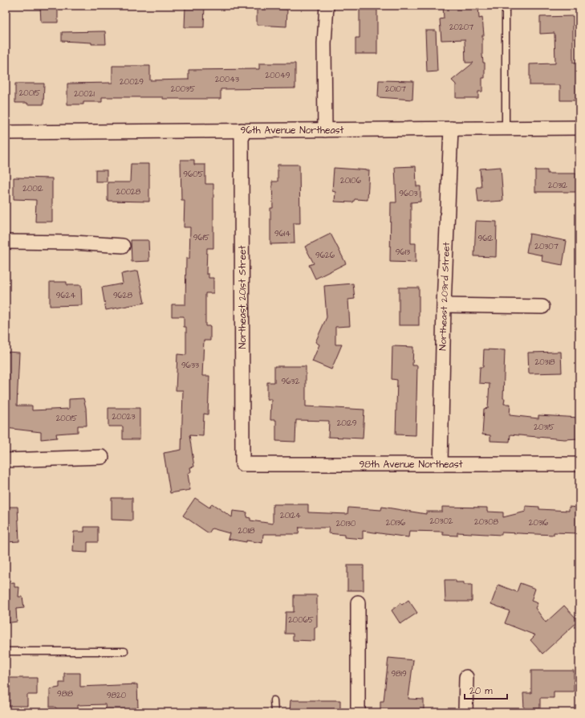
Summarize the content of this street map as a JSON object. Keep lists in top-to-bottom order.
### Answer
{
  "streets": {
    "street": [
      "96th Avenue Northeast",
      "Northeast 203rd Street",
      "Northeast 201st Street",
      "98th Avenue Northeast"
    ]
  },
  "crossings": [
    ["96th Avenue Northeast", "Northeast 203rd Street"],
    ["96th Avenue Northeast", "Northeast 201st Street"],
    ["Northeast 203rd Street", "98th Avenue Northeast"],
    ["Northeast 201st Street", "98th Avenue Northeast"]
  ],
  "house_numbers": [
    "20207",
    "20049",
    "20043",
    "20029",
    "20035",
    "20107",
    "20015",
    "20021",
    "9605",
    "20106",
    "20312",
    "20012",
    "20028",
    "9603",
    "9614",
    "9615",
    "9612",
    "20307",
    "9613",
    "9626",
    "9624",
    "9628",
    "20318",
    "9633",
    "9632",
    "20023",
    "20015",
    "20129",
    "20315",
    "20124",
    "20302",
    "20308",
    "20136",
    "20316",
    "20130",
    "20118",
    "20065",
    "9819",
    "9818",
    "9820"
  ],
  "scale_bar": "20 m"
}
